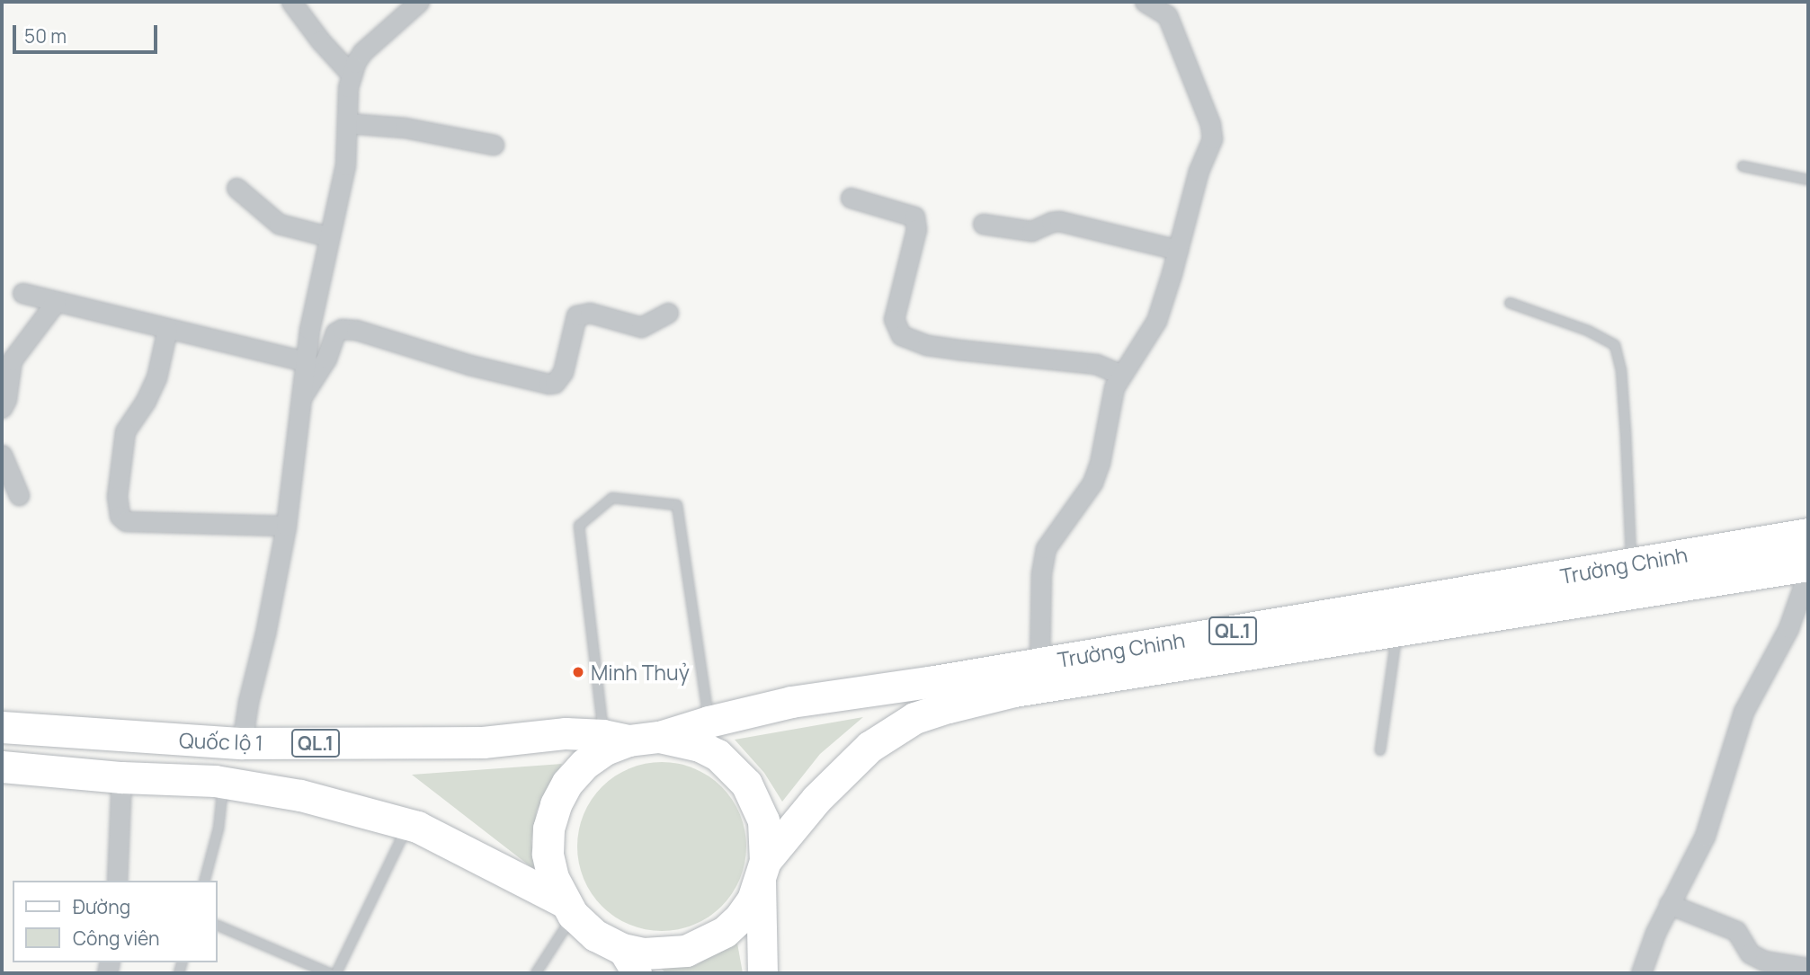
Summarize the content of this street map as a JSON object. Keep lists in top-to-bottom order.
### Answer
{
  "streets": {
    "highway": ["Trường Chinh", "QL.1", "Quốc lộ 1"]
  },
  "crossings": [
    ["Trường Chinh", "QL.1"],
    ["Trường Chinh", "Quốc lộ 1"],
    ["QL.1", "Quốc lộ 1"]
  ],
  "places": ["Minh Thuỷ"],
  "legend": ["Đường", "Công viên"],
  "scale_bar": "50 m"
}
